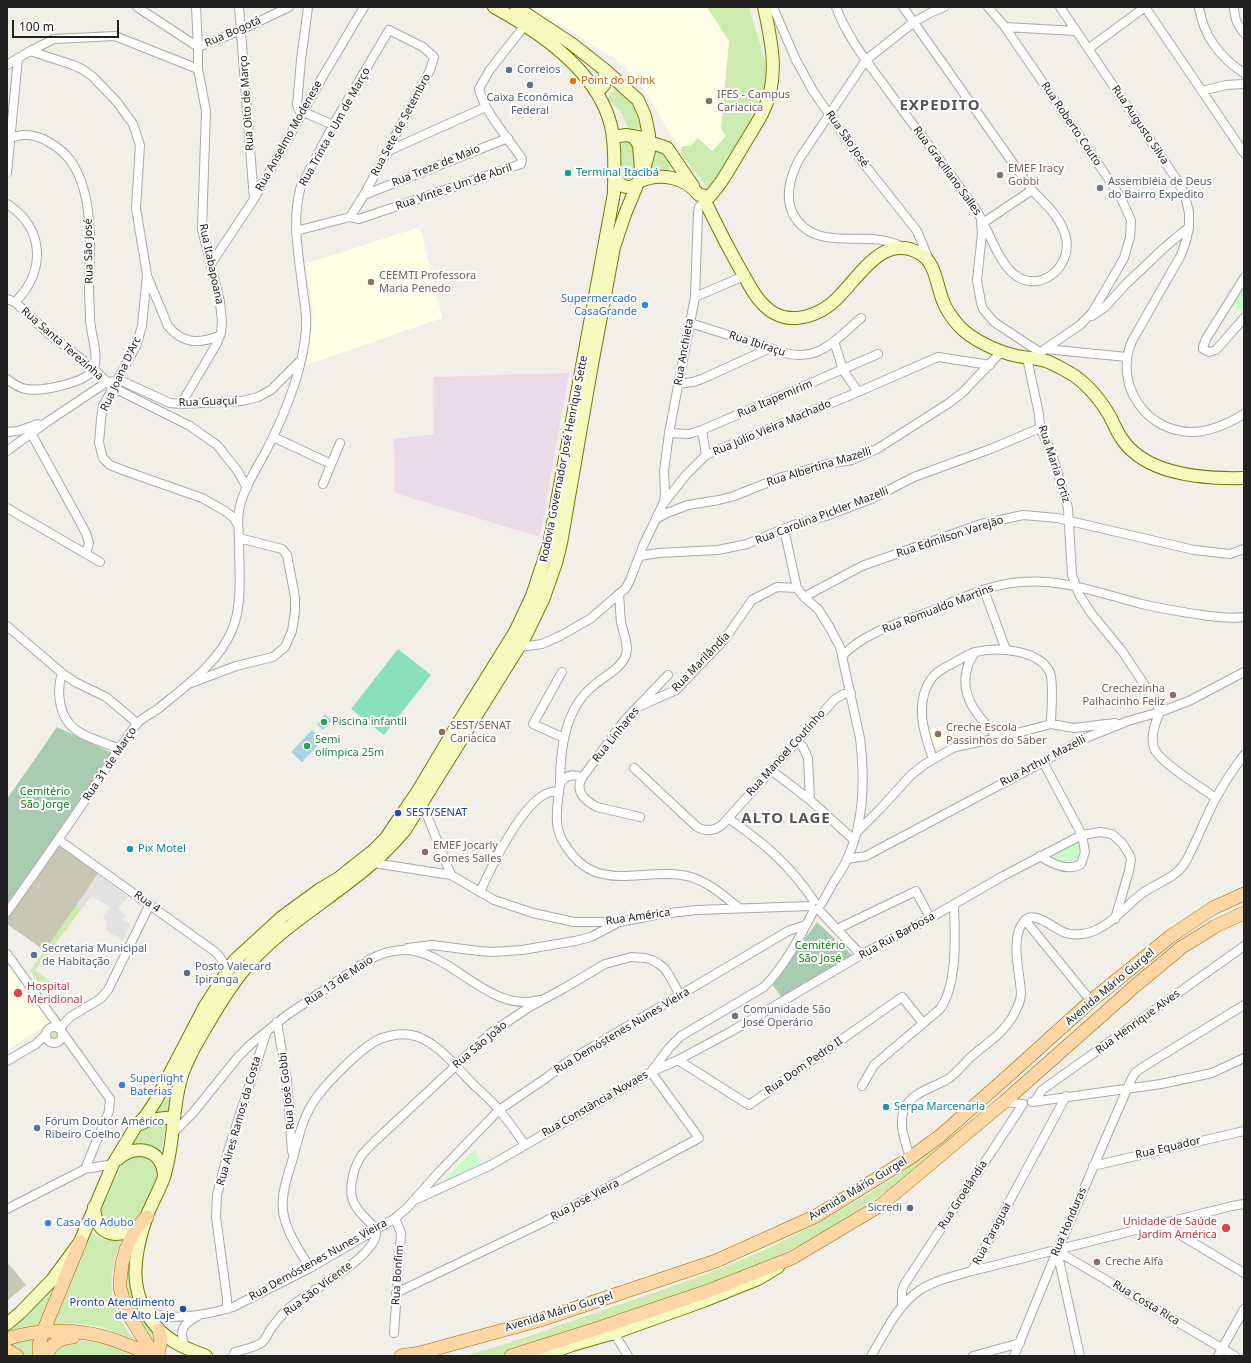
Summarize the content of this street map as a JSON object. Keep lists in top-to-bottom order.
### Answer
{
  "streets": {
    "main road": ["Rodovia Governador José Henrique Sette", "Avenida Mário Gurgel"],
    "street": [
      "Rua Bogotá",
      "Rua Oito de Março",
      "Rua Roberto Couto",
      "Rua Sete de Setembro",
      "Rua Augusto Silva",
      "Rua Trinta e Um de Março",
      "Rua Anselmo Modenese",
      "Rua São José",
      "Rua Treze de Maio",
      "Rua Graciliano Salles",
      "Rua Vinte e Um de Abril",
      "Rua Itabapoana",
      "Rua Santa Terezinha",
      "Rua Ibiraçu",
      "Rua Anchieta",
      "Rua Joana D'Arc",
      "Rua Itapemirim",
      "Rua Guaçuí",
      "Rua Júlio Vieira Machado",
      "Rua Maria Ortiz",
      "Rua Albertina Mazelli",
      "Rua Carolina Pickler Mazelli",
      "Rua Edmilson Varejão",
      "Rua Romualdo Martins",
      "Rua Marilândia",
      "Rua Linhares",
      "Rua Manoel Coutinho",
      "Rua Arthur Mazelli",
      "Rua 31 de Março",
      "Rua 4",
      "Rua América",
      "Rua Rui Barbosa",
      "Rua 13 de Maio",
      "Rua Henrique Alves",
      "Rua Demóstenes Nunes Vieira",
      "Rua São João",
      "Rua Dom Pedro II",
      "Rua José Gobbi",
      "Rua Constância Novaes",
      "Rua Aires Ramos da Costa",
      "Rua Equador",
      "Rua Groelândia",
      "Rua José Vieira",
      "Rua Honduras",
      "Rua Paraguai",
      "Rua Bonfim",
      "Rua São Vicente",
      "Rua Costa Rica"
    ]
  },
  "crossings": [
    ["Rua Bogotá", "Rua Oito de Março"],
    ["Rua Bogotá", "Rua Itabapoana"],
    ["Rua Oito de Março", "Rua Anselmo Modenese"],
    ["Rua Roberto Couto", "Rua Graciliano Salles"],
    ["Rua Roberto Couto", "Rua Maria Ortiz"],
    ["Rua Sete de Setembro", "Rua Trinta e Um de Março"],
    ["Rua Sete de Setembro", "Rua Treze de Maio"],
    ["Rua Sete de Setembro", "Rua Vinte e Um de Abril"],
    ["Rua Trinta e Um de Março", "Rua Vinte e Um de Abril"],
    ["Rua Trinta e Um de Março", "Rua Santa Terezinha"],
    ["Rua Trinta e Um de Março", "Rua Joana D'Arc"],
    ["Rua Trinta e Um de Março", "Rua Guaçuí"],
    ["Rua Trinta e Um de Março", "Rua 31 de Março"],
    ["Rua Anselmo Modenese", "Rua Itabapoana"],
    ["Rua São José", "Rua Santa Terezinha"],
    ["Rua Treze de Maio", "Rua Vinte e Um de Abril"],
    ["Rua Graciliano Salles", "Rua Maria Ortiz"],
    ["Rua Vinte e Um de Abril", "Rodovia Governador José Henrique Sette"],
    ["Rua Santa Terezinha", "Rua Joana D'Arc"],
    ["Rua Santa Terezinha", "Rua Guaçuí"],
    ["Rua Ibiraçu", "Rua Anchieta"],
    ["Rua Anchieta", "Rua Itapemirim"],
    ["Rua Anchieta", "Rua Júlio Vieira Machado"],
    ["Rua Joana D'Arc", "Rua Guaçuí"],
    ["Rua Júlio Vieira Machado", "Rodovia Governador José Henrique Sette"],
    ["Rua Júlio Vieira Machado", "Rua Albertina Mazelli"],
    ["Rua Júlio Vieira Machado", "Rua Carolina Pickler Mazelli"],
    ["Rodovia Governador José Henrique Sette", "Rua 4"],
    ["Rodovia Governador José Henrique Sette", "Rua América"],
    ["Rua Maria Ortiz", "Rua Carolina Pickler Mazelli"],
    ["Rua Maria Ortiz", "Rua Edmilson Varejão"],
    ["Rua Maria Ortiz", "Rua Romualdo Martins"],
    ["Rua Maria Ortiz", "Rua Arthur Mazelli"],
    ["Rua Marilândia", "Rua Linhares"],
    ["Rua Arthur Mazelli", "Rua Constância Novaes"],
    ["Rua 31 de Março", "Rua 4"],
    ["Rua América", "Rua Constância Novaes"],
    ["Rua Rui Barbosa", "Rua Dom Pedro II"],
    ["Rua Rui Barbosa", "Rua Constância Novaes"],
    ["Rua Rui Barbosa", "Rua José Vieira"],
    ["Rua 13 de Maio", "Rua São João"],
    ["Rua 13 de Maio", "Rua José Gobbi"],
    ["Rua 13 de Maio", "Rua Aires Ramos da Costa"],
    ["Rua Demóstenes Nunes Vieira", "Rua São João"],
    ["Rua Demóstenes Nunes Vieira", "Rua Constância Novaes"],
    ["Rua Demóstenes Nunes Vieira", "Rua Aires Ramos da Costa"],
    ["Rua Demóstenes Nunes Vieira", "Rua Bonfim"],
    ["Rua Demóstenes Nunes Vieira", "Rua São Vicente"],
    ["Rua São João", "Rua São Vicente"],
    ["Rua Constância Novaes", "Rua José Vieira"],
    ["Rua Equador", "Rua Honduras"],
    ["Rua Groelândia", "Rua Paraguai"],
    ["Rua José Vieira", "Rua Bonfim"],
    ["Rua Honduras", "Rua Costa Rica"]
  ],
  "districts": ["EXPEDITO", "ALTO LAGE"],
  "parks": ["Cemitério São Jorge", "Cemitério São José"],
  "places": [
    "Correios",
    "Point do Drink",
    "Caixa Econômica Federal",
    "IFES - Campus Cariacica",
    "Terminal Itacibá",
    "EMEF Iracy Gobbi",
    "Assembléia de Deus do Bairro Expedito",
    "CEEMTI Professora Maria Penedo",
    "Supermercado CasaGrande",
    "Crechezinha Palhacinho Feliz",
    "Piscina infantil",
    "SEST/SENAT Cariacica",
    "Creche Escola Passinhos do Saber",
    "Semi olímpica 25m",
    "SEST/SENAT",
    "Pix Motel",
    "EMEF Jocarly Gomes Salles",
    "Secretaria Municipal de Habitação",
    "Posto Valecard Ipiranga",
    "Hospital Meridional",
    "Comunidade São José Operário",
    "Superlight Baterias",
    "Serpa Marcenaria",
    "Fórum Doutor Américo Ribeiro Coelho",
    "Sicredi",
    "Casa do Adubo",
    "Unidade de Saúde Jardim América",
    "Creche Alfa",
    "Pronto Atendimento de Alto Laje"
  ],
  "scale_bar": "100 m"
}
